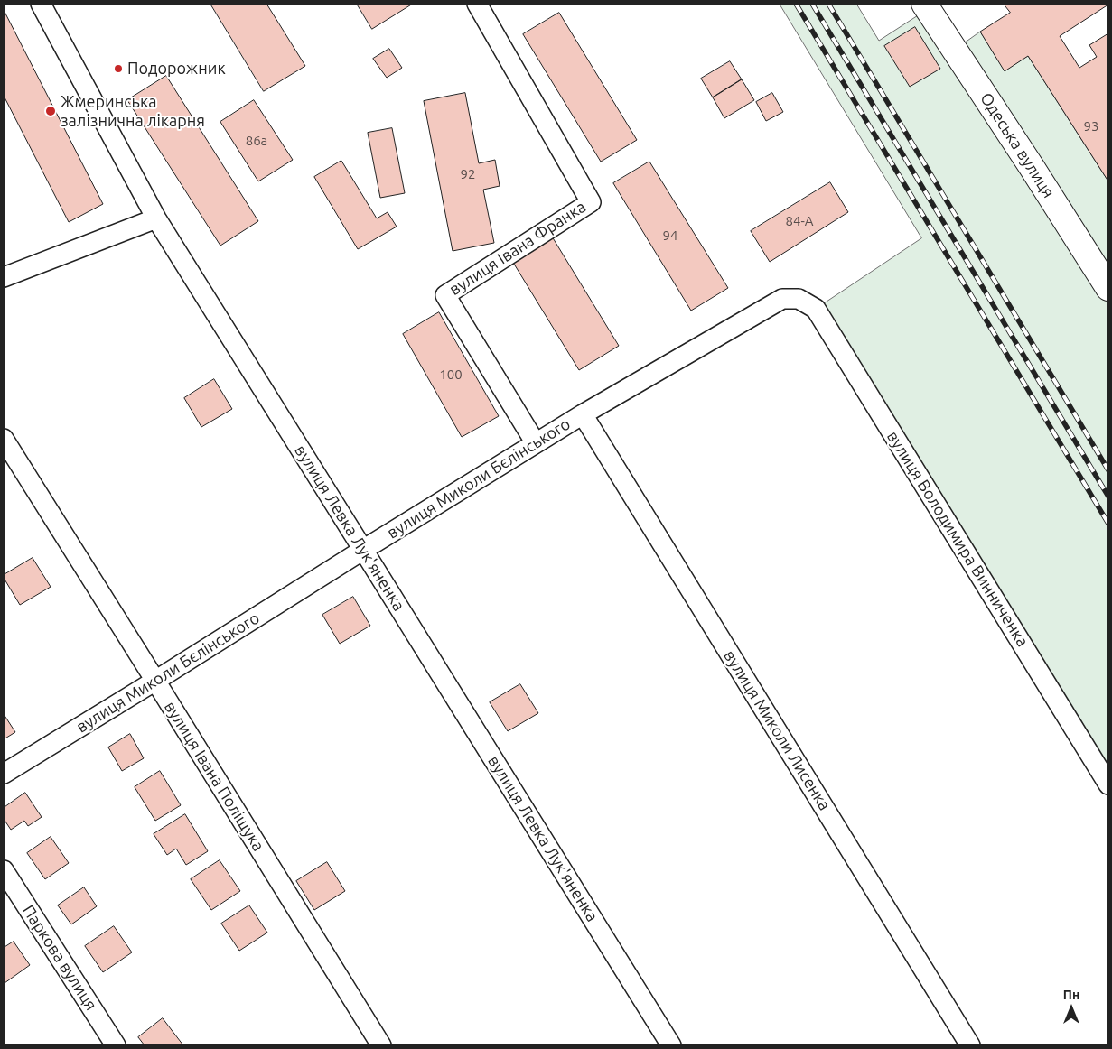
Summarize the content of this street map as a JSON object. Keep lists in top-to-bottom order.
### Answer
{
  "streets": {
    "main road": ["Одеська вулиця"],
    "street": [
      "вулиця Івана Франка",
      "вулиця Миколи Бєлінського",
      "вулиця Левка Лук'яненка",
      "вулиця Володимира Винниченка",
      "вулиця Миколи Лисенка",
      "вулиця Івана Поліщука",
      "Паркова вулиця"
    ]
  },
  "crossings": [
    ["вулиця Івана Франка", "вулиця Миколи Бєлінського"],
    ["вулиця Миколи Бєлінського", "вулиця Левка Лук'яненка"],
    ["вулиця Миколи Бєлінського", "вулиця Володимира Винниченка"],
    ["вулиця Миколи Бєлінського", "вулиця Миколи Лисенка"],
    ["вулиця Миколи Бєлінського", "вулиця Івана Поліщука"]
  ],
  "places": ["Подорожник", "Жмеринська залізнична лікарня"],
  "house_numbers": [
    "93",
    "86а",
    "92",
    "84-А",
    "94",
    "100"
  ],
  "north": "top"
}
